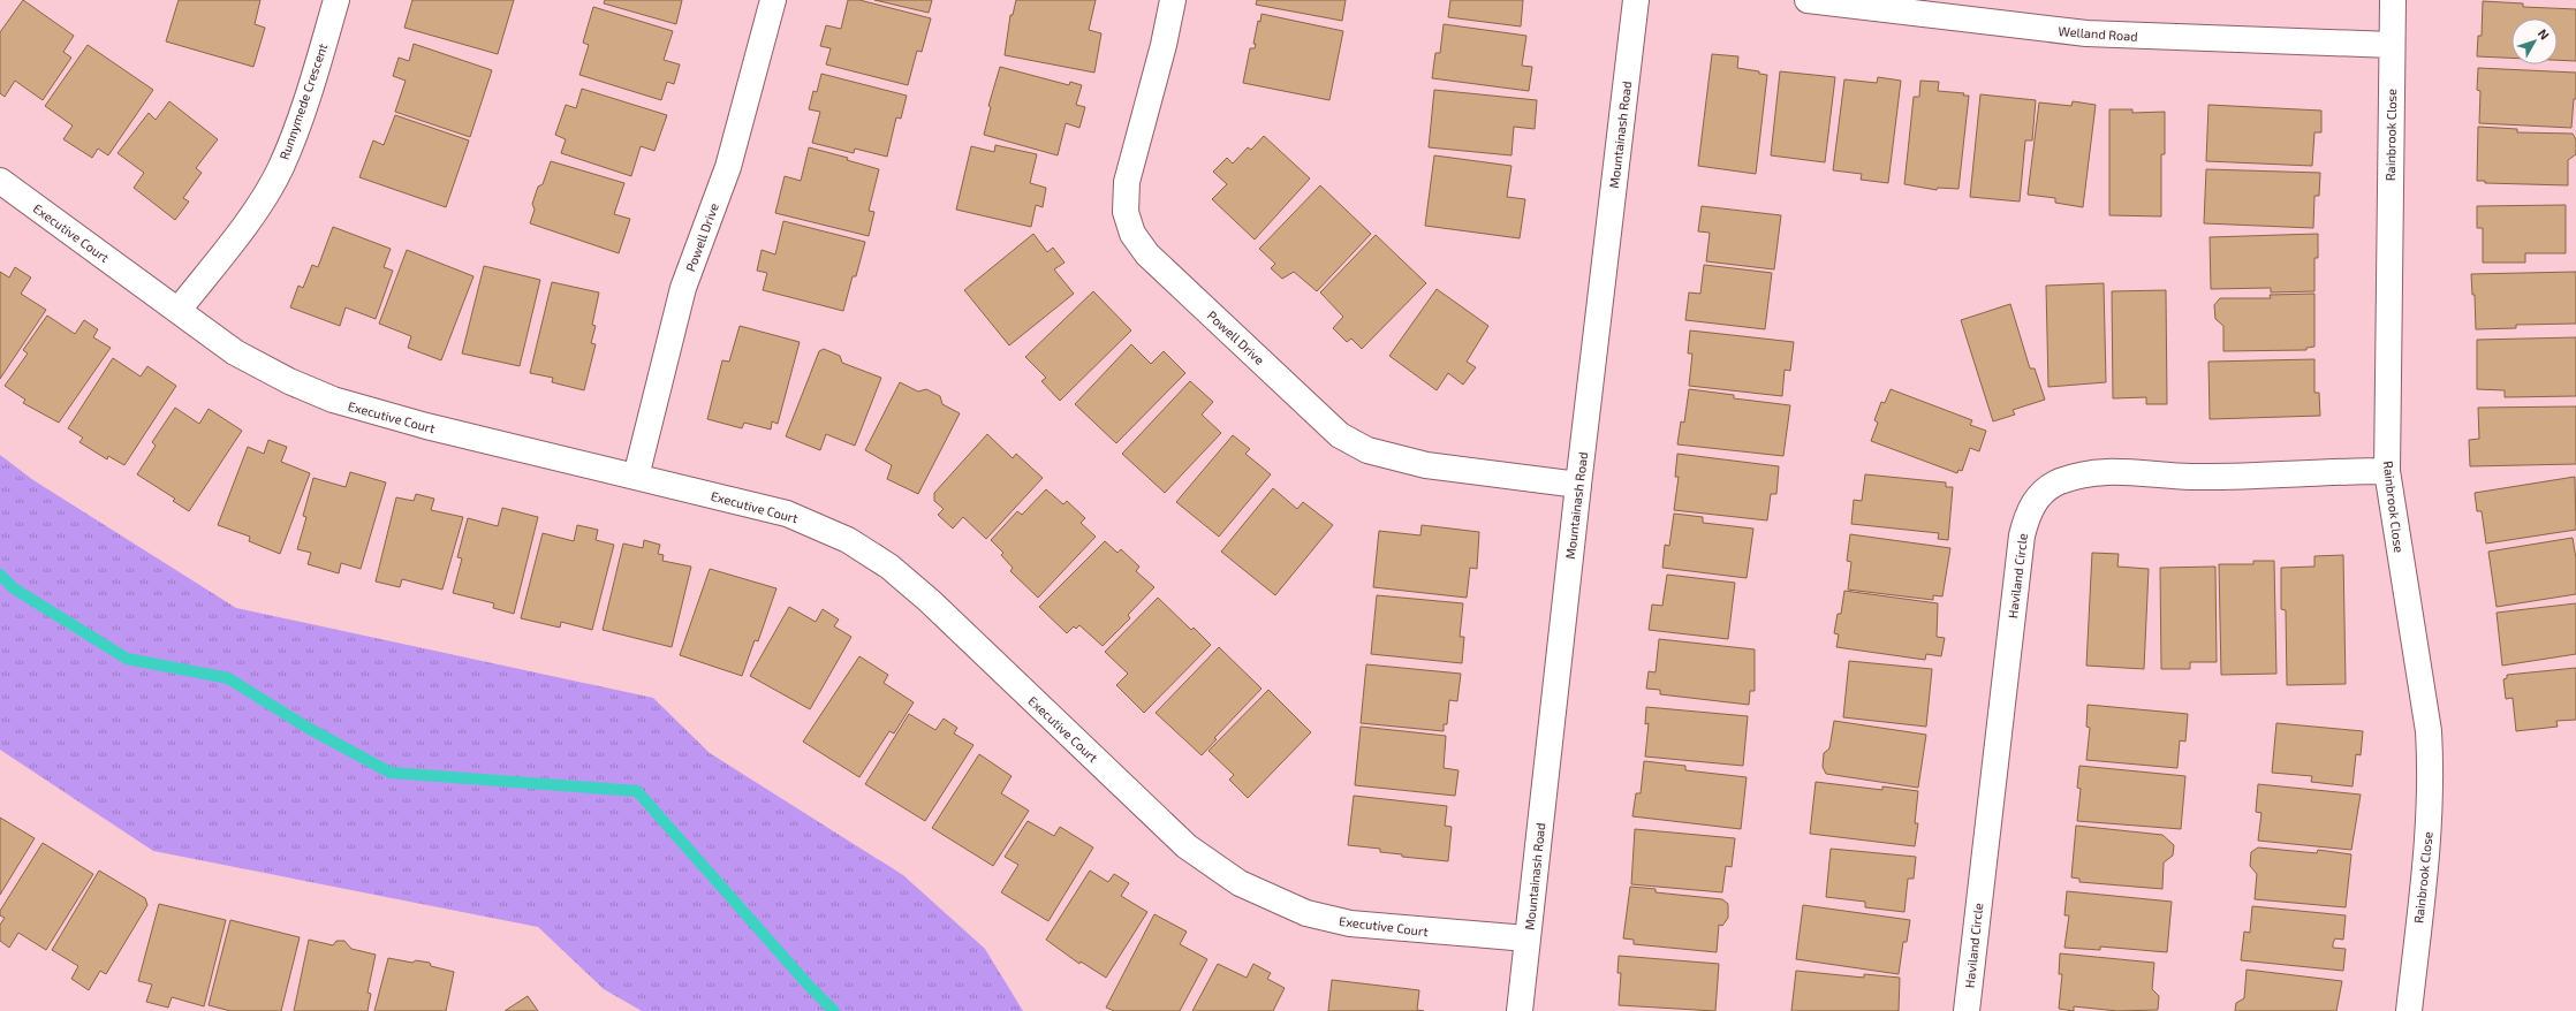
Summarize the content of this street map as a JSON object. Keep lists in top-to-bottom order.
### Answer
{
  "streets": {
    "street": [
      "Welland Road",
      "Runnymede Crescent",
      "Mountainash Road",
      "Rainbrook Close",
      "Executive Court",
      "Powell Drive",
      "Haviland Circle"
    ]
  },
  "crossings": [
    ["Welland Road", "Rainbrook Close"],
    ["Runnymede Crescent", "Executive Court"],
    ["Mountainash Road", "Executive Court"],
    ["Mountainash Road", "Powell Drive"],
    ["Rainbrook Close", "Haviland Circle"],
    ["Executive Court", "Powell Drive"]
  ],
  "north": "top right"
}
